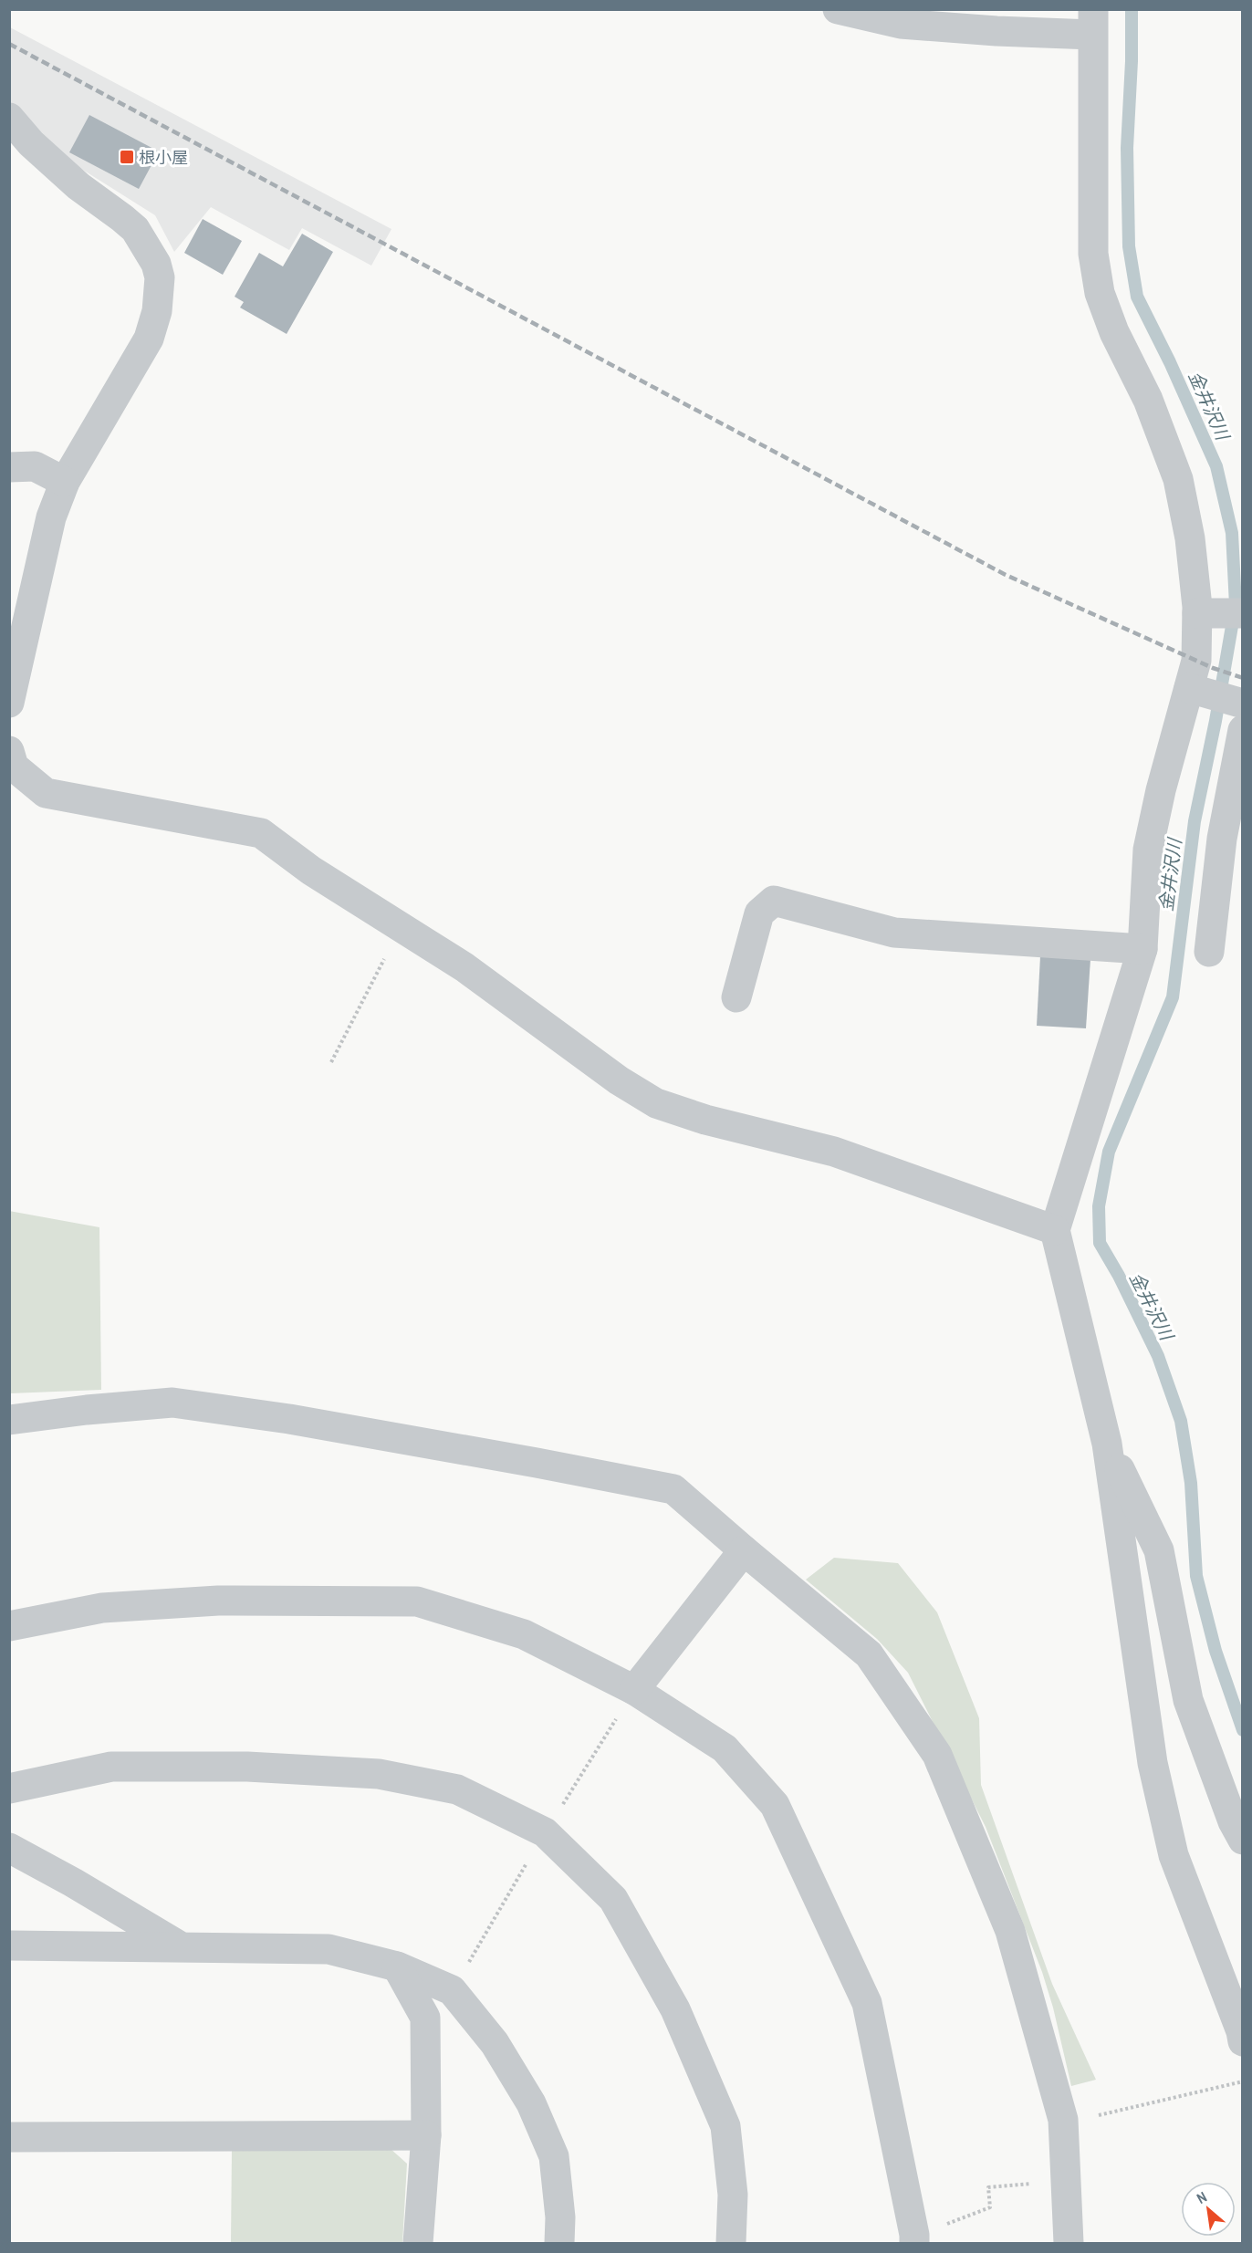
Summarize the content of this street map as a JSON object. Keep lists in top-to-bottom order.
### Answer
{
  "water": ["金井沢川"],
  "places": {
    "transit": ["根小屋"]
  },
  "north": "top left"
}
